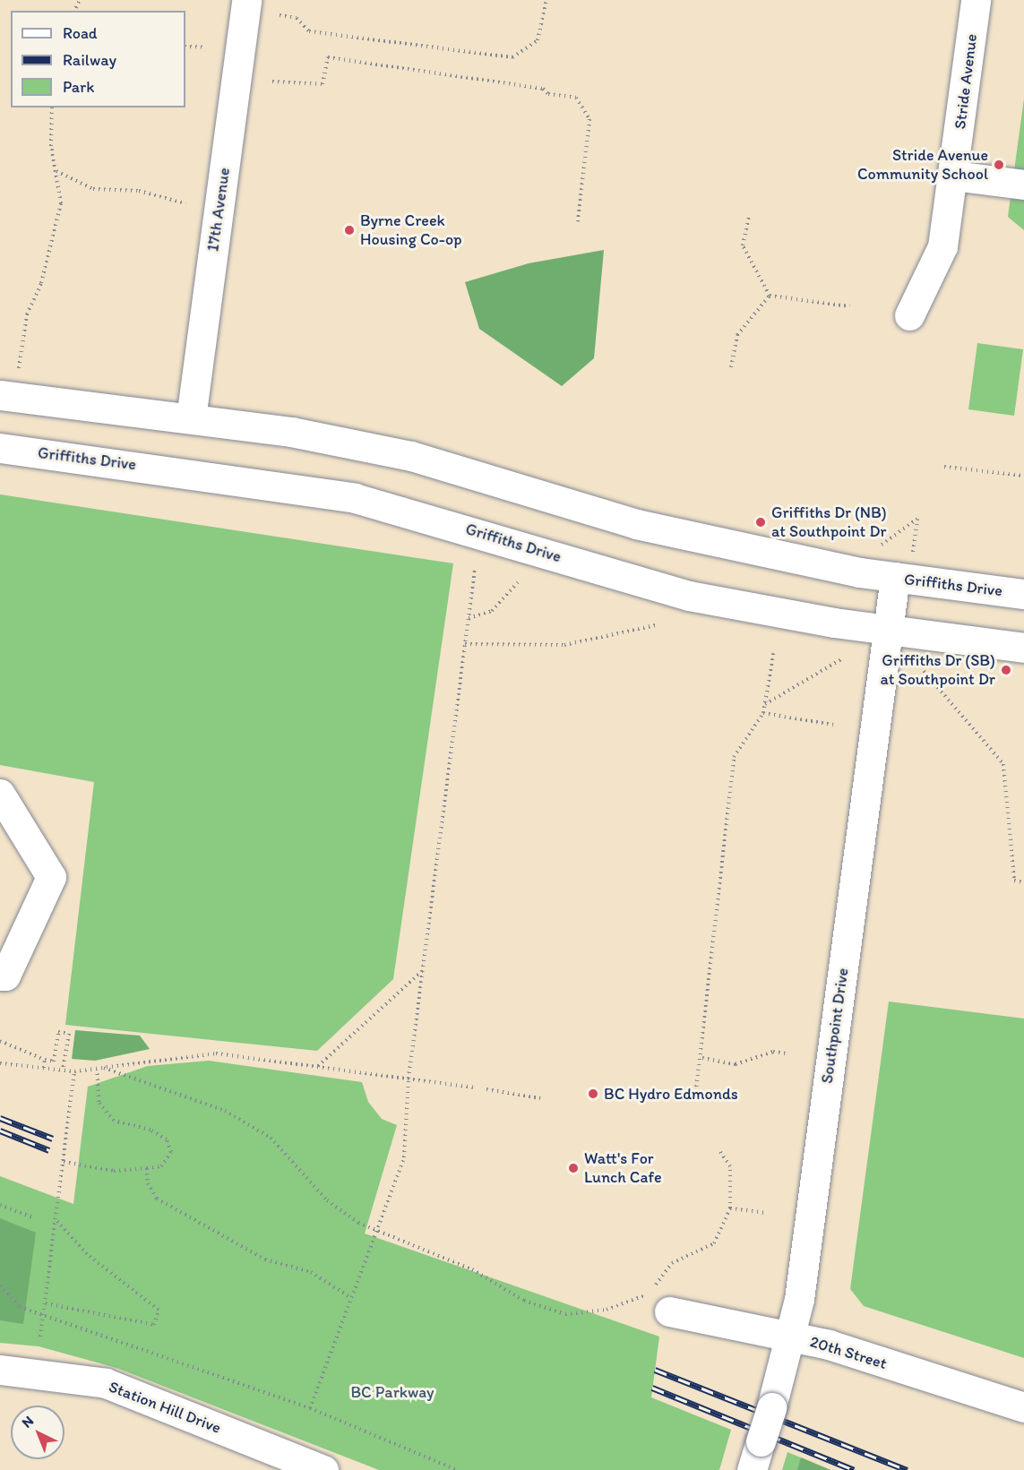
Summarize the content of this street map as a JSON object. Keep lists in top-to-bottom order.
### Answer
{
  "streets": {
    "street": [
      "Stride Avenue",
      "17th Avenue",
      "Griffiths Drive",
      "Southpoint Drive",
      "20th Street",
      "Station Hill Drive"
    ]
  },
  "crossings": [
    ["17th Avenue", "Griffiths Drive"],
    ["Griffiths Drive", "Southpoint Drive"],
    ["Southpoint Drive", "20th Street"]
  ],
  "parks": ["BC Parkway"],
  "places": [
    "Stride Avenue Community School",
    "Byrne Creek Housing Co-op",
    "Griffiths Dr (NB) at Southpoint Dr",
    "Griffiths Dr (SB) at Southpoint Dr",
    "BC Hydro Edmonds",
    "Watt's For Lunch Cafe"
  ],
  "legend": ["Road", "Railway", "Park"],
  "north": "top left"
}
